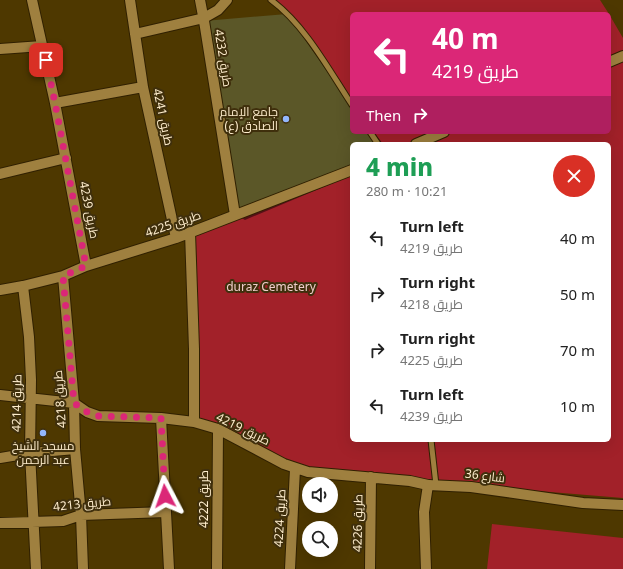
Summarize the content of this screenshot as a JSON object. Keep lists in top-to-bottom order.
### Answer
{
  "streets": {
    "street": [
      "طريق 4232",
      "طريق 4241",
      "طريق 4239",
      "طريق 4225",
      "طريق 4218",
      "طريق 4214",
      "طريق 4219",
      "شارع 36",
      "طريق 4222",
      "طريق 4213",
      "طريق 4224",
      "طريق 4226"
    ]
  },
  "crossings": [
    ["طريق 4232", "طريق 4225"],
    ["طريق 4241", "طريق 4225"],
    ["طريق 4239", "طريق 4225"],
    ["طريق 4225", "طريق 4218"],
    ["طريق 4225", "طريق 4214"],
    ["طريق 4218", "طريق 4219"],
    ["طريق 4218", "طريق 4213"],
    ["طريق 4214", "طريق 4219"],
    ["طريق 4214", "طريق 4213"],
    ["طريق 4219", "شارع 36"],
    ["طريق 4219", "طريق 4222"],
    ["طريق 4219", "طريق 4224"],
    ["طريق 4219", "طريق 4226"]
  ],
  "parks": ["duraz Cemetery"],
  "places": ["جامع الإمام الصادق (ع)", "مسجد الشيخ عبد الرحمن"],
  "page": {
    "turn": ["40 m", "طريق 4219"],
    "then": "Then",
    "heading": ["4 min", "280 m · 10:21"],
    "list": [
      {
        "name": "Turn left",
        "note": "طريق 4219",
        "value": "40 m"
      },
      {
        "name": "Turn right",
        "note": "طريق 4218",
        "value": "50 m"
      },
      {
        "name": "Turn right",
        "note": "طريق 4225",
        "value": "70 m"
      },
      {
        "name": "Turn left",
        "note": "طريق 4239",
        "value": "10 m"
      }
    ]
  }
}
